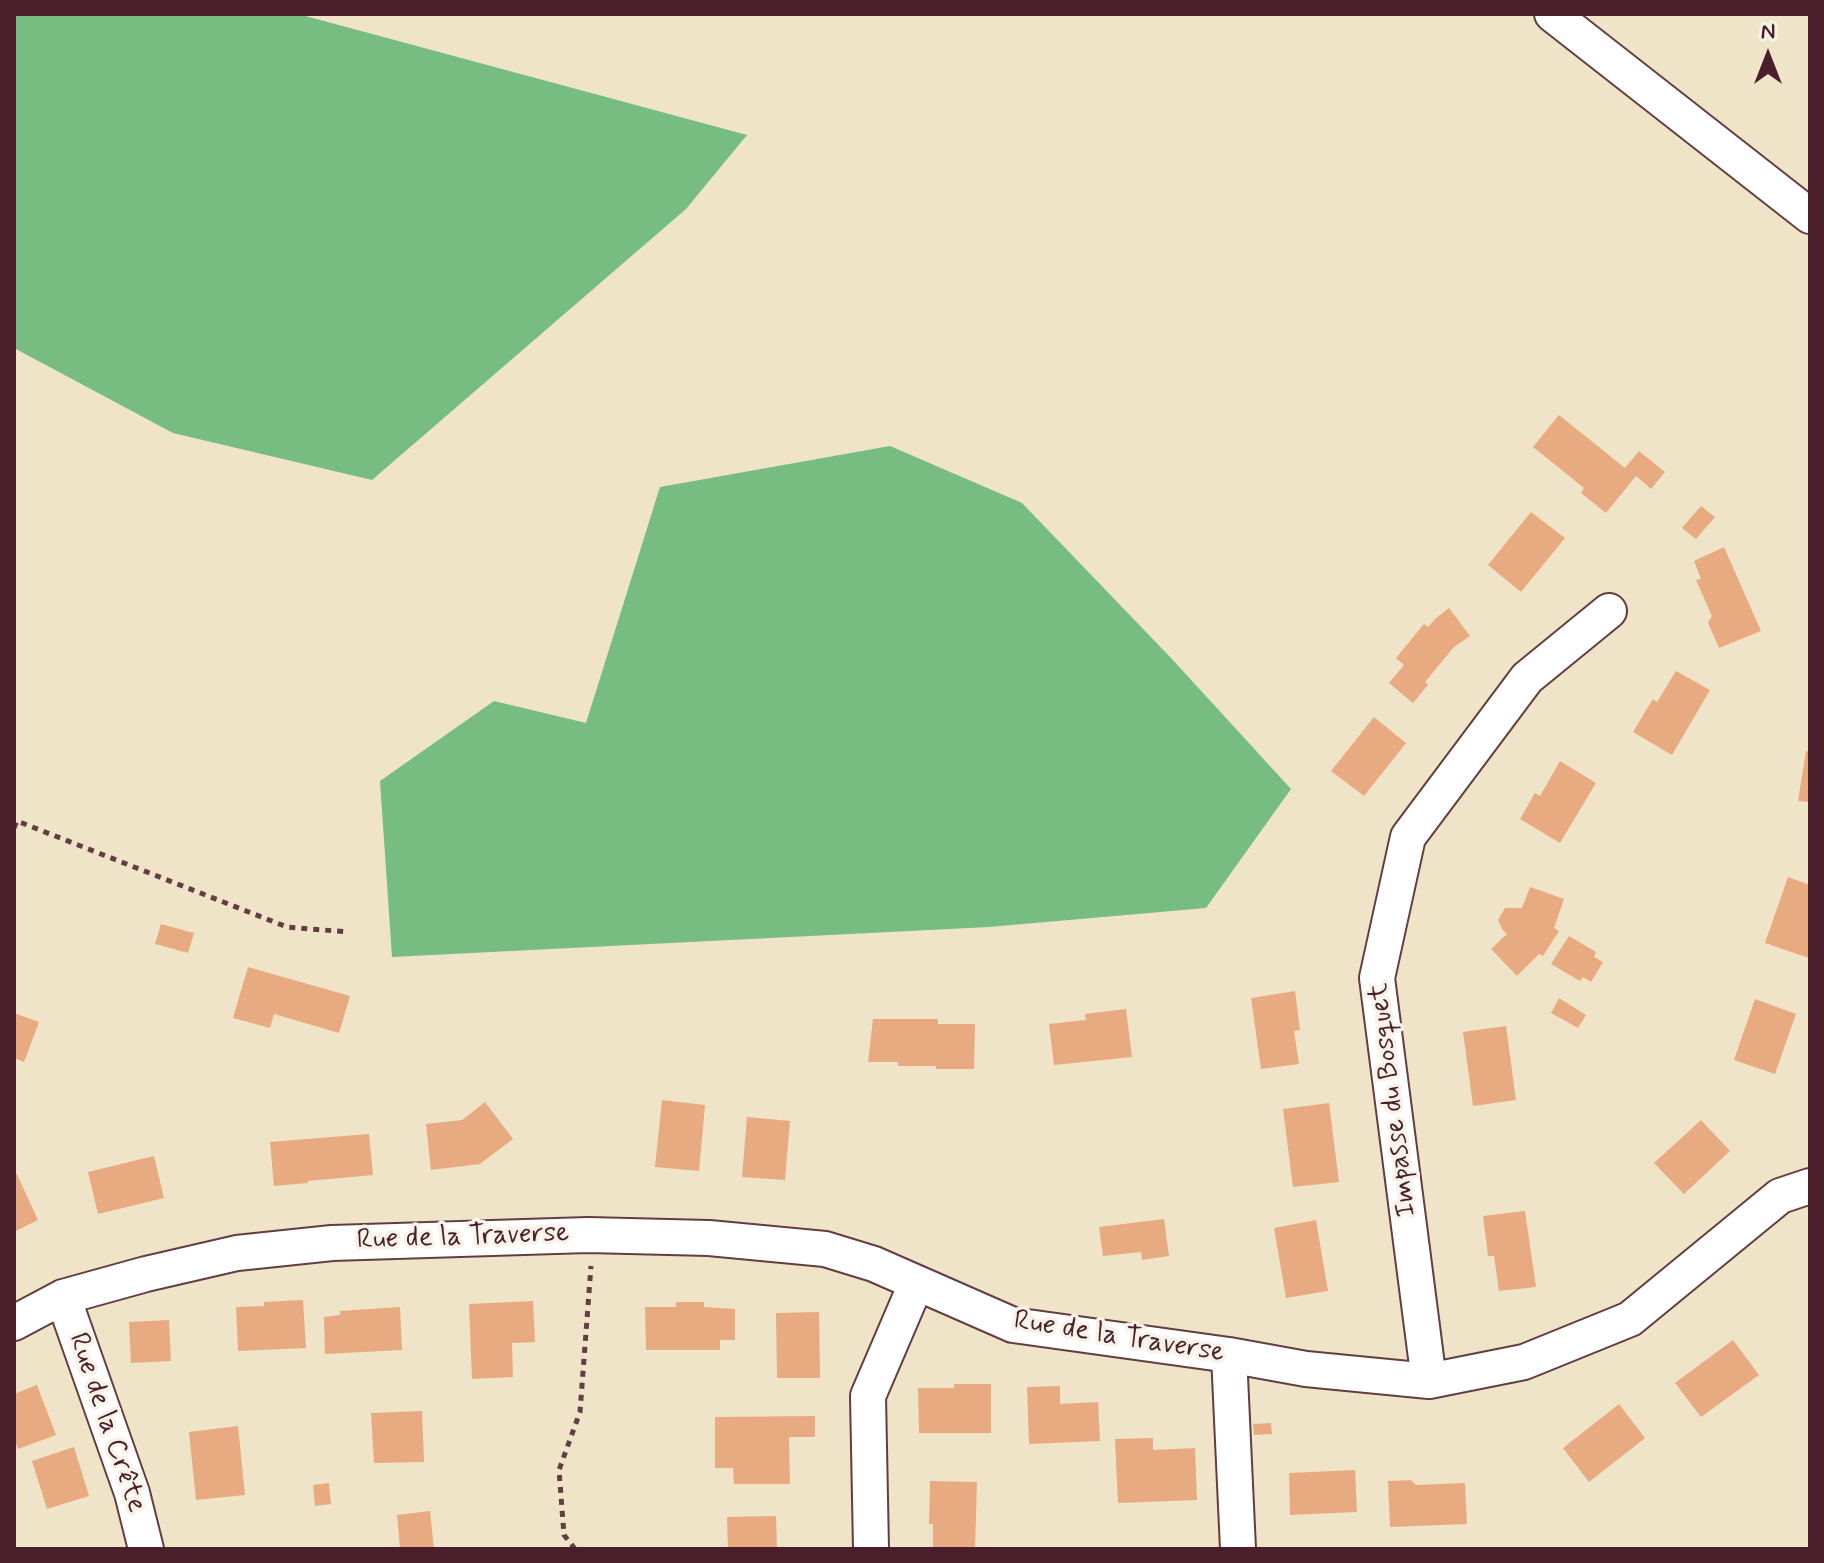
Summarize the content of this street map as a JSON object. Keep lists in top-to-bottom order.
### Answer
{
  "streets": {
    "street": ["Impasse du Bosquet", "Rue de la Traverse", "Rue de la Crête"]
  },
  "crossings": [
    ["Impasse du Bosquet", "Rue de la Traverse"],
    ["Rue de la Traverse", "Rue de la Crête"]
  ],
  "north": "top"
}
